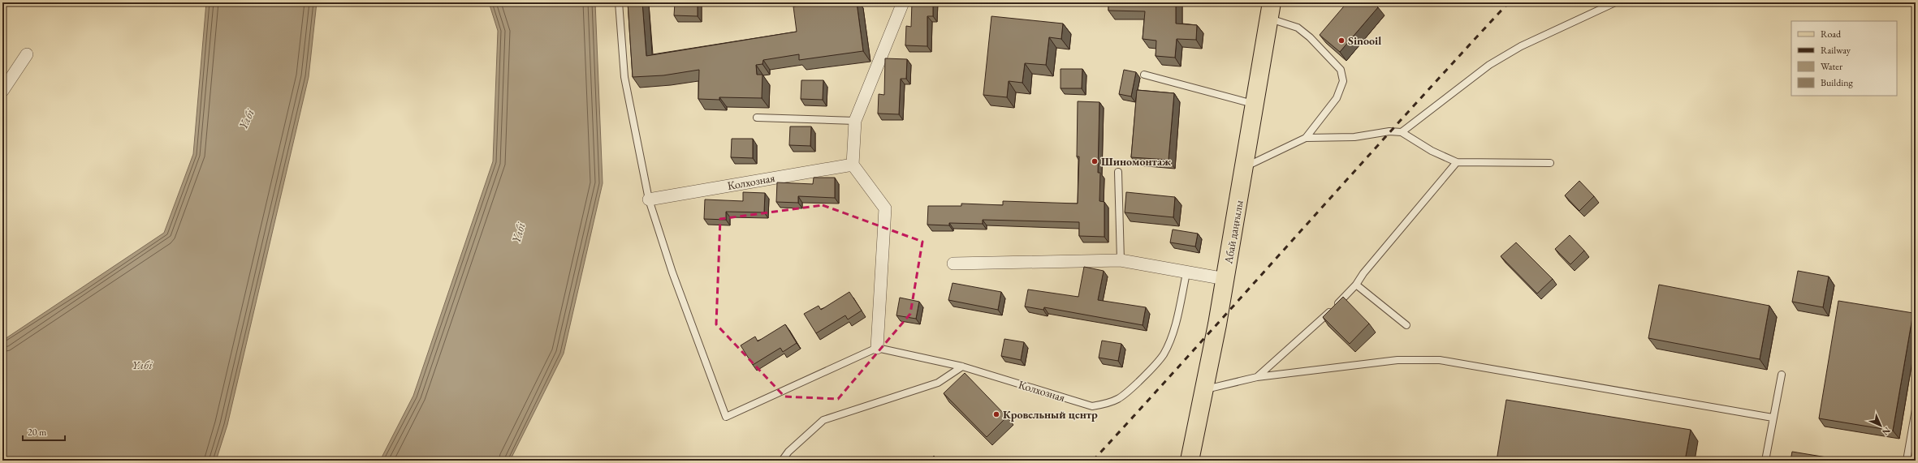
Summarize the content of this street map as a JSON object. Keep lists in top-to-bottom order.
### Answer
{
  "streets": {
    "main road": ["Абай даңғылы"],
    "street": ["Колхозная"]
  },
  "water": ["Үлбі"],
  "places": ["Sinooil", "Шиномонтаж", "Кровельный центр"],
  "legend": [
    "Road",
    "Railway",
    "Water",
    "Building"
  ],
  "scale_bar": "20 m",
  "north": "bottom right"
}
